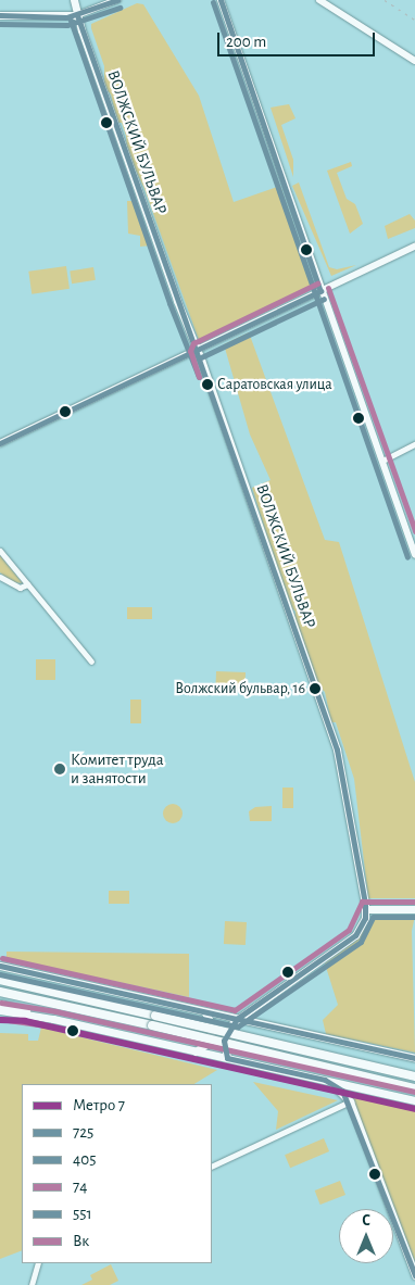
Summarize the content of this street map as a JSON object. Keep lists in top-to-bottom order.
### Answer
{
  "streets": {
    "main road": ["ВОЛЖСКИЙ БУЛЬВАР"]
  },
  "places": ["Саратовская улица", "Волжский бульвар, 16", "Комитет труда и занятости"],
  "lines": [
    "transit line 725",
    "transit line 405",
    "transit line 74",
    "transit line 551",
    "transit line Вк",
    "metro line 7"
  ],
  "legend": [
    "Метро 7",
    "725",
    "405",
    "74",
    "551",
    "Вк"
  ],
  "scale_bar": "200 m",
  "north": "top"
}
